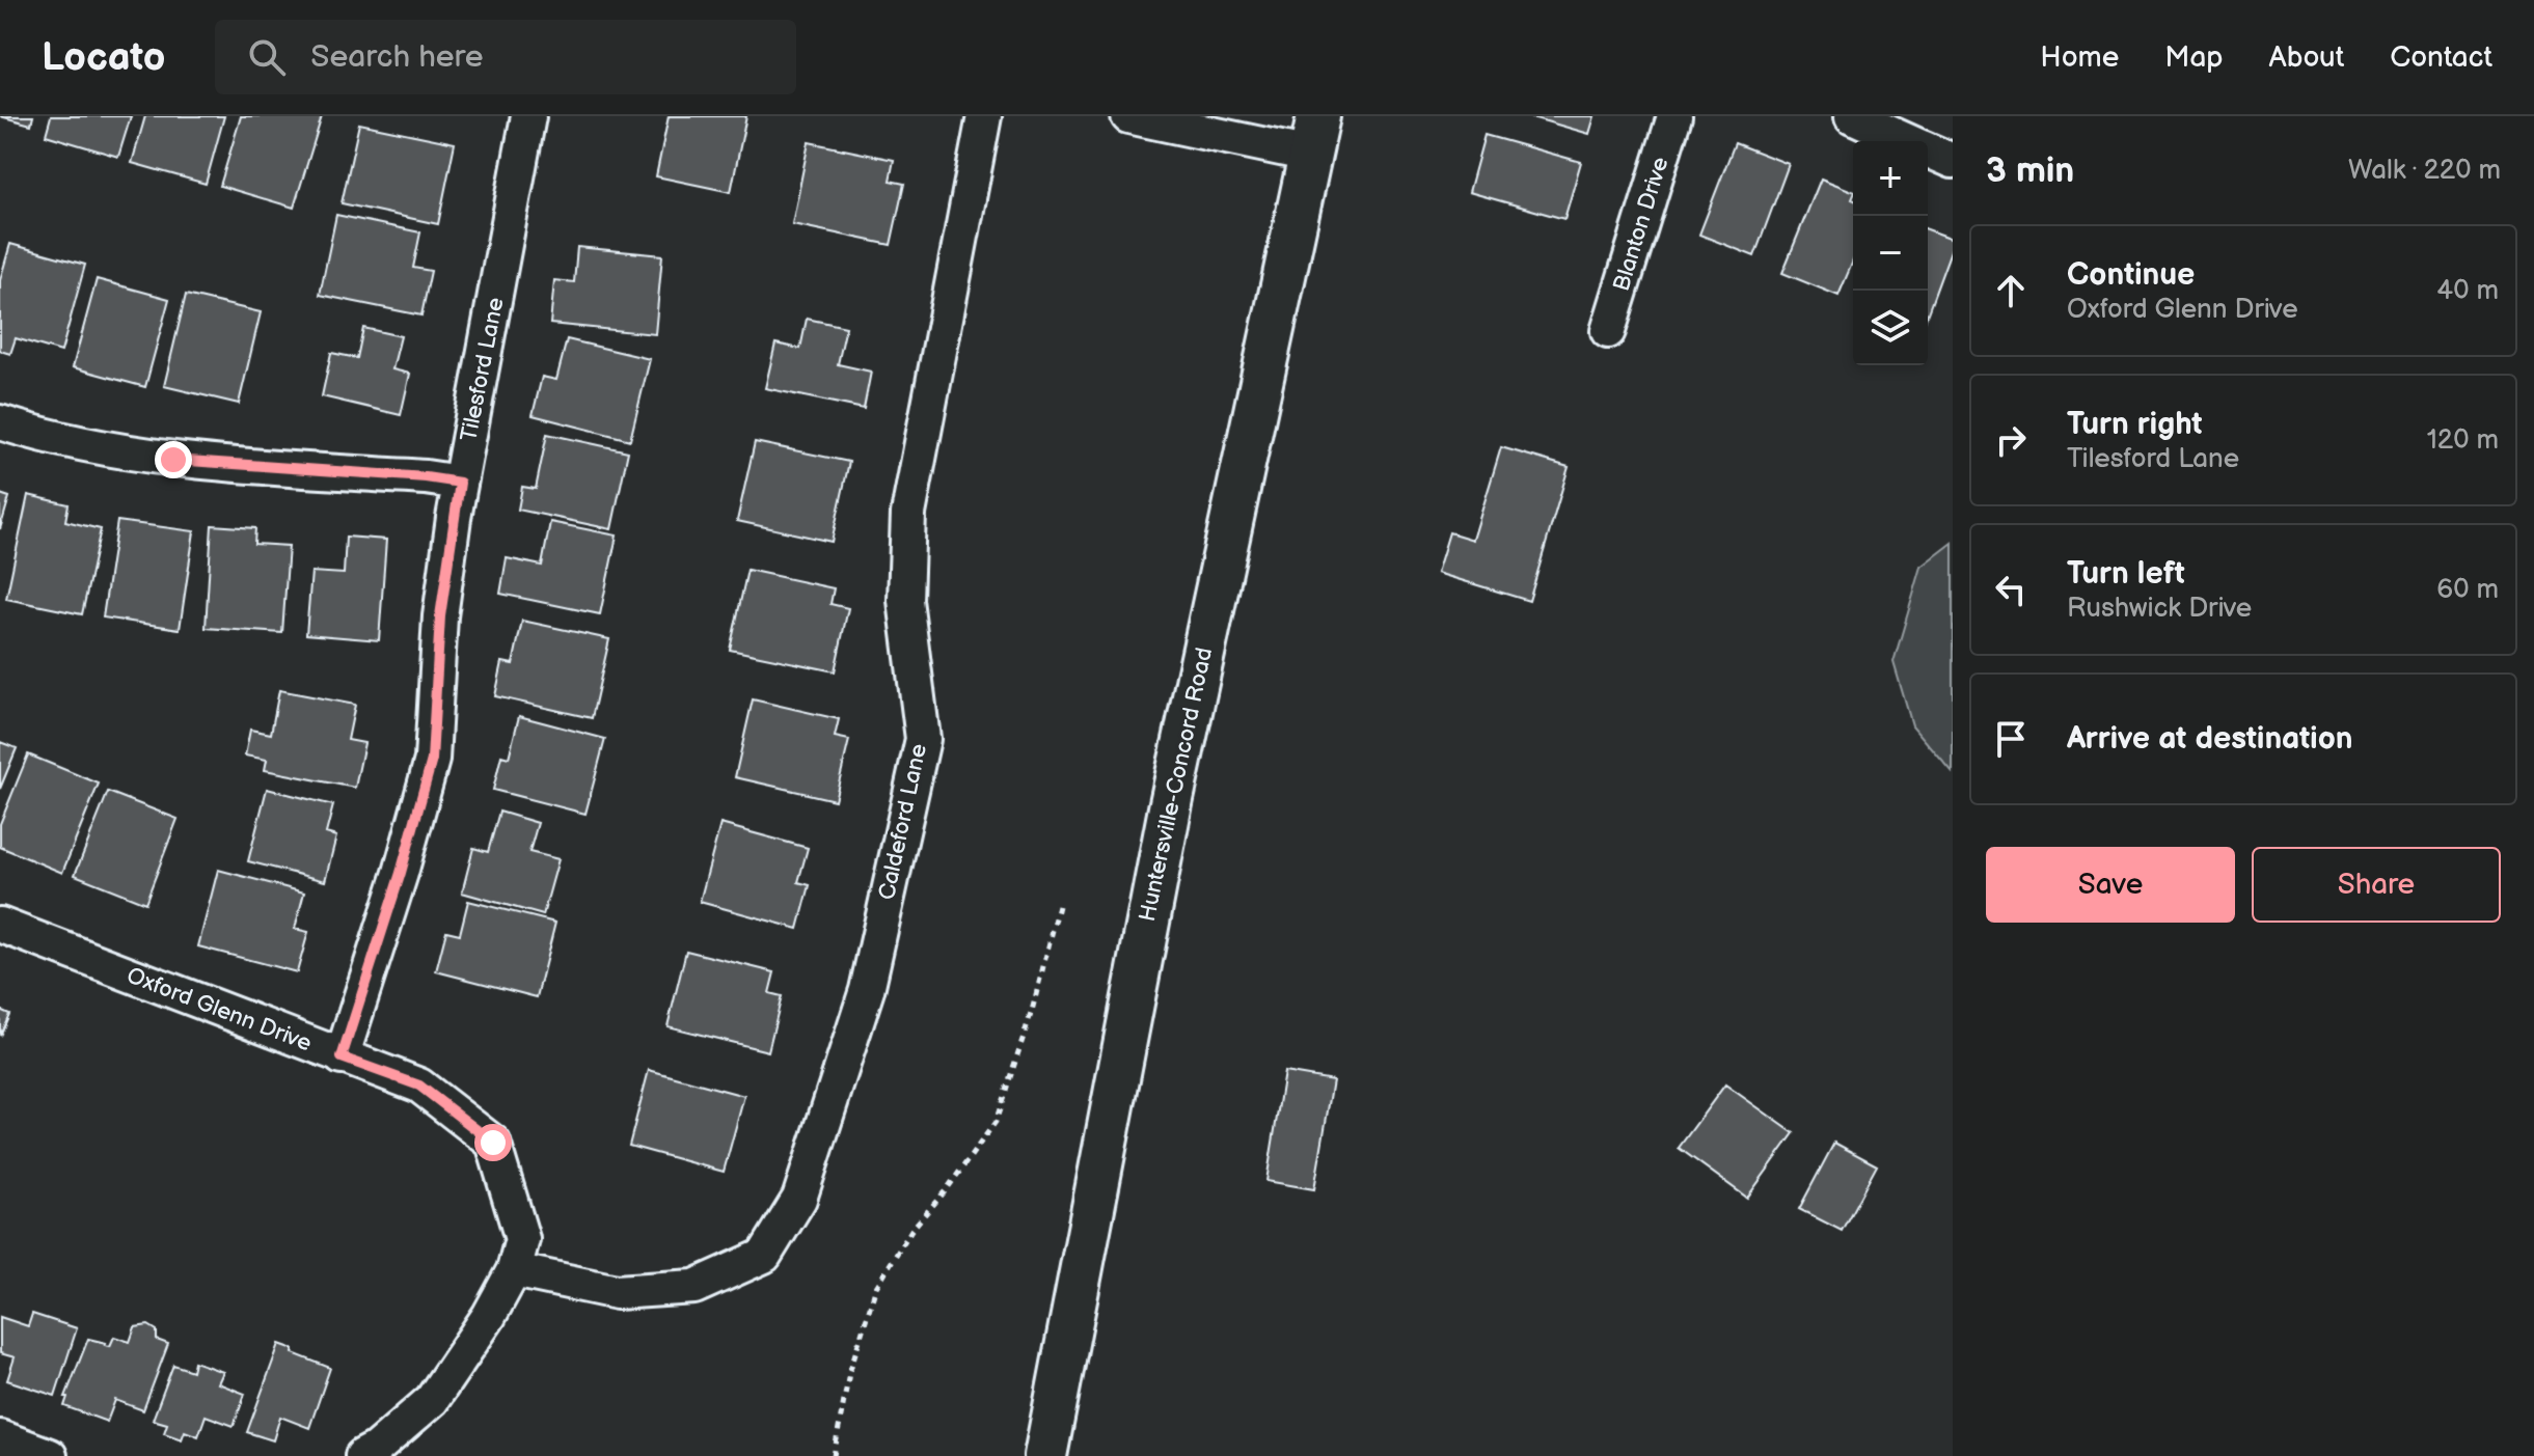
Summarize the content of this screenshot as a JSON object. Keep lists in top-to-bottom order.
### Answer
{
  "streets": {
    "main road": ["Huntersville-Concord Road"],
    "street": [
      "Blanton Drive",
      "Tilesford Lane",
      "Caldeford Lane",
      "Oxford Glenn Drive"
    ]
  },
  "crossings": [
    ["Tilesford Lane", "Oxford Glenn Drive"],
    ["Caldeford Lane", "Oxford Glenn Drive"]
  ],
  "page": {
    "header": "Locato",
    "search": "Search here",
    "nav": [
      "Home",
      "Map",
      "About",
      "Contact"
    ],
    "heading": ["3 min", "Walk · 220 m"],
    "map_buttons": ["+", "−"],
    "list": [
      ["Continue", "Oxford Glenn Drive", "40 m"],
      ["Turn right", "Tilesford Lane", "120 m"],
      ["Turn left", "Rushwick Drive", "60 m"],
      "Arrive at destination"
    ],
    "buttons": ["Save", "Share"]
  }
}
